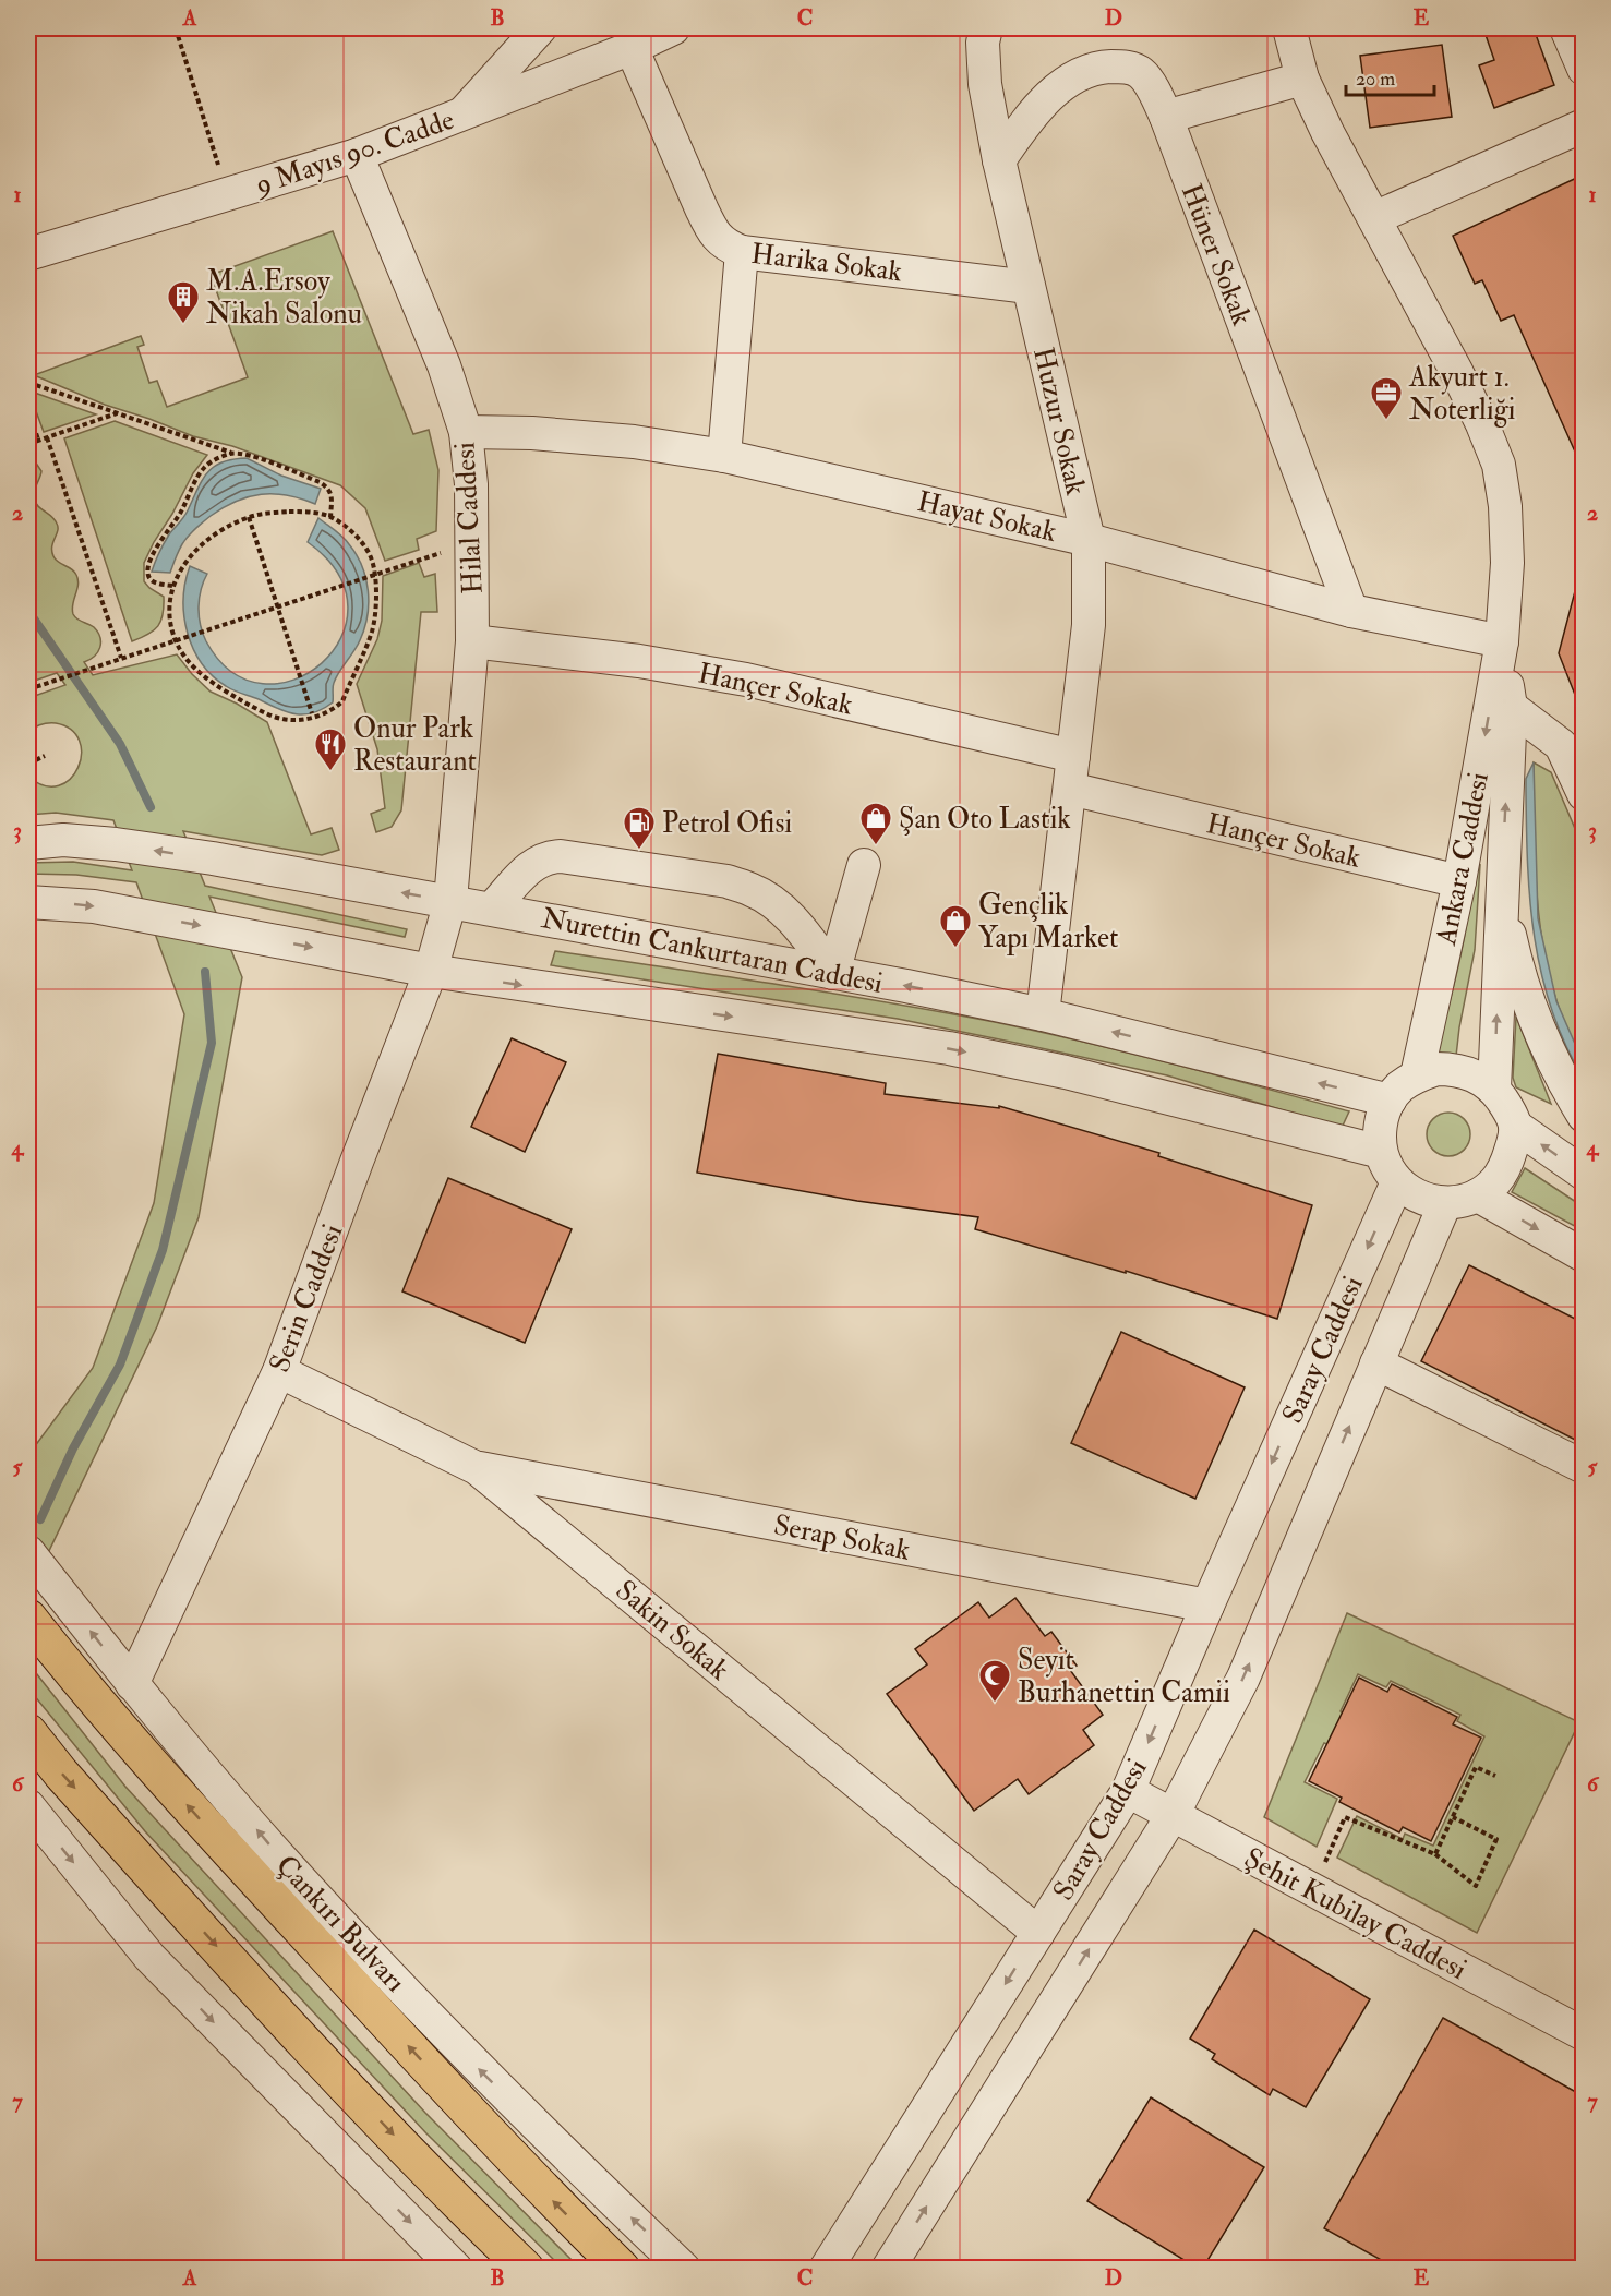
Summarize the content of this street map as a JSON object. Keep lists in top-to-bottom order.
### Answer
{
  "streets": {
    "highway": ["Çankırı Bulvarı"],
    "street": [
      "9 Mayıs 90. Cadde",
      "Hüner Sokak",
      "Harika Sokak",
      "Huzur Sokak",
      "Hayat Sokak",
      "Hilal Caddesi",
      "Hançer Sokak",
      "Ankara Caddesi",
      "Nurettin Cankurtaran Caddesi",
      "Serin Caddesi",
      "Saray Caddesi",
      "Serap Sokak",
      "Sakin Sokak",
      "Şehit Kubilay Caddesi"
    ]
  },
  "crossings": [
    ["9 Mayıs 90. Cadde", "Harika Sokak"],
    ["9 Mayıs 90. Cadde", "Hilal Caddesi"],
    ["Hüner Sokak", "Huzur Sokak"],
    ["Hüner Sokak", "Hayat Sokak"],
    ["Harika Sokak", "Huzur Sokak"],
    ["Huzur Sokak", "Hayat Sokak"],
    ["Huzur Sokak", "Hançer Sokak"],
    ["Huzur Sokak", "Nurettin Cankurtaran Caddesi"],
    ["Hayat Sokak", "Hilal Caddesi"],
    ["Hayat Sokak", "Ankara Caddesi"],
    ["Hilal Caddesi", "Hançer Sokak"],
    ["Hilal Caddesi", "Nurettin Cankurtaran Caddesi"],
    ["Hilal Caddesi", "Serin Caddesi"],
    ["Hançer Sokak", "Ankara Caddesi"],
    ["Ankara Caddesi", "Nurettin Cankurtaran Caddesi"],
    ["Ankara Caddesi", "Saray Caddesi"],
    ["Nurettin Cankurtaran Caddesi", "Serin Caddesi"],
    ["Nurettin Cankurtaran Caddesi", "Saray Caddesi"],
    ["Serin Caddesi", "Sakin Sokak"],
    ["Serin Caddesi", "Çankırı Bulvarı"],
    ["Saray Caddesi", "Serap Sokak"],
    ["Saray Caddesi", "Sakin Sokak"],
    ["Saray Caddesi", "Şehit Kubilay Caddesi"],
    ["Serap Sokak", "Sakin Sokak"]
  ],
  "places": {
    "building": ["M.A.Ersoy Nikah Salonu"],
    "office": ["Akyurt 1. Noterliği"],
    "restaurant": ["Onur Park Restaurant"],
    "shop": ["Şan Oto Lastik", "Gençlik Yapı Market"],
    "fuel station": ["Petrol Ofisi"],
    "mosque": ["Seyit Burhanettin Camii"]
  },
  "scale_bar": "20 m",
  "grid": {
    "columns": [
      "A",
      "B",
      "C",
      "D",
      "E"
    ],
    "rows": [
      "1",
      "2",
      "3",
      "4",
      "5",
      "6",
      "7"
    ]
  }
}
